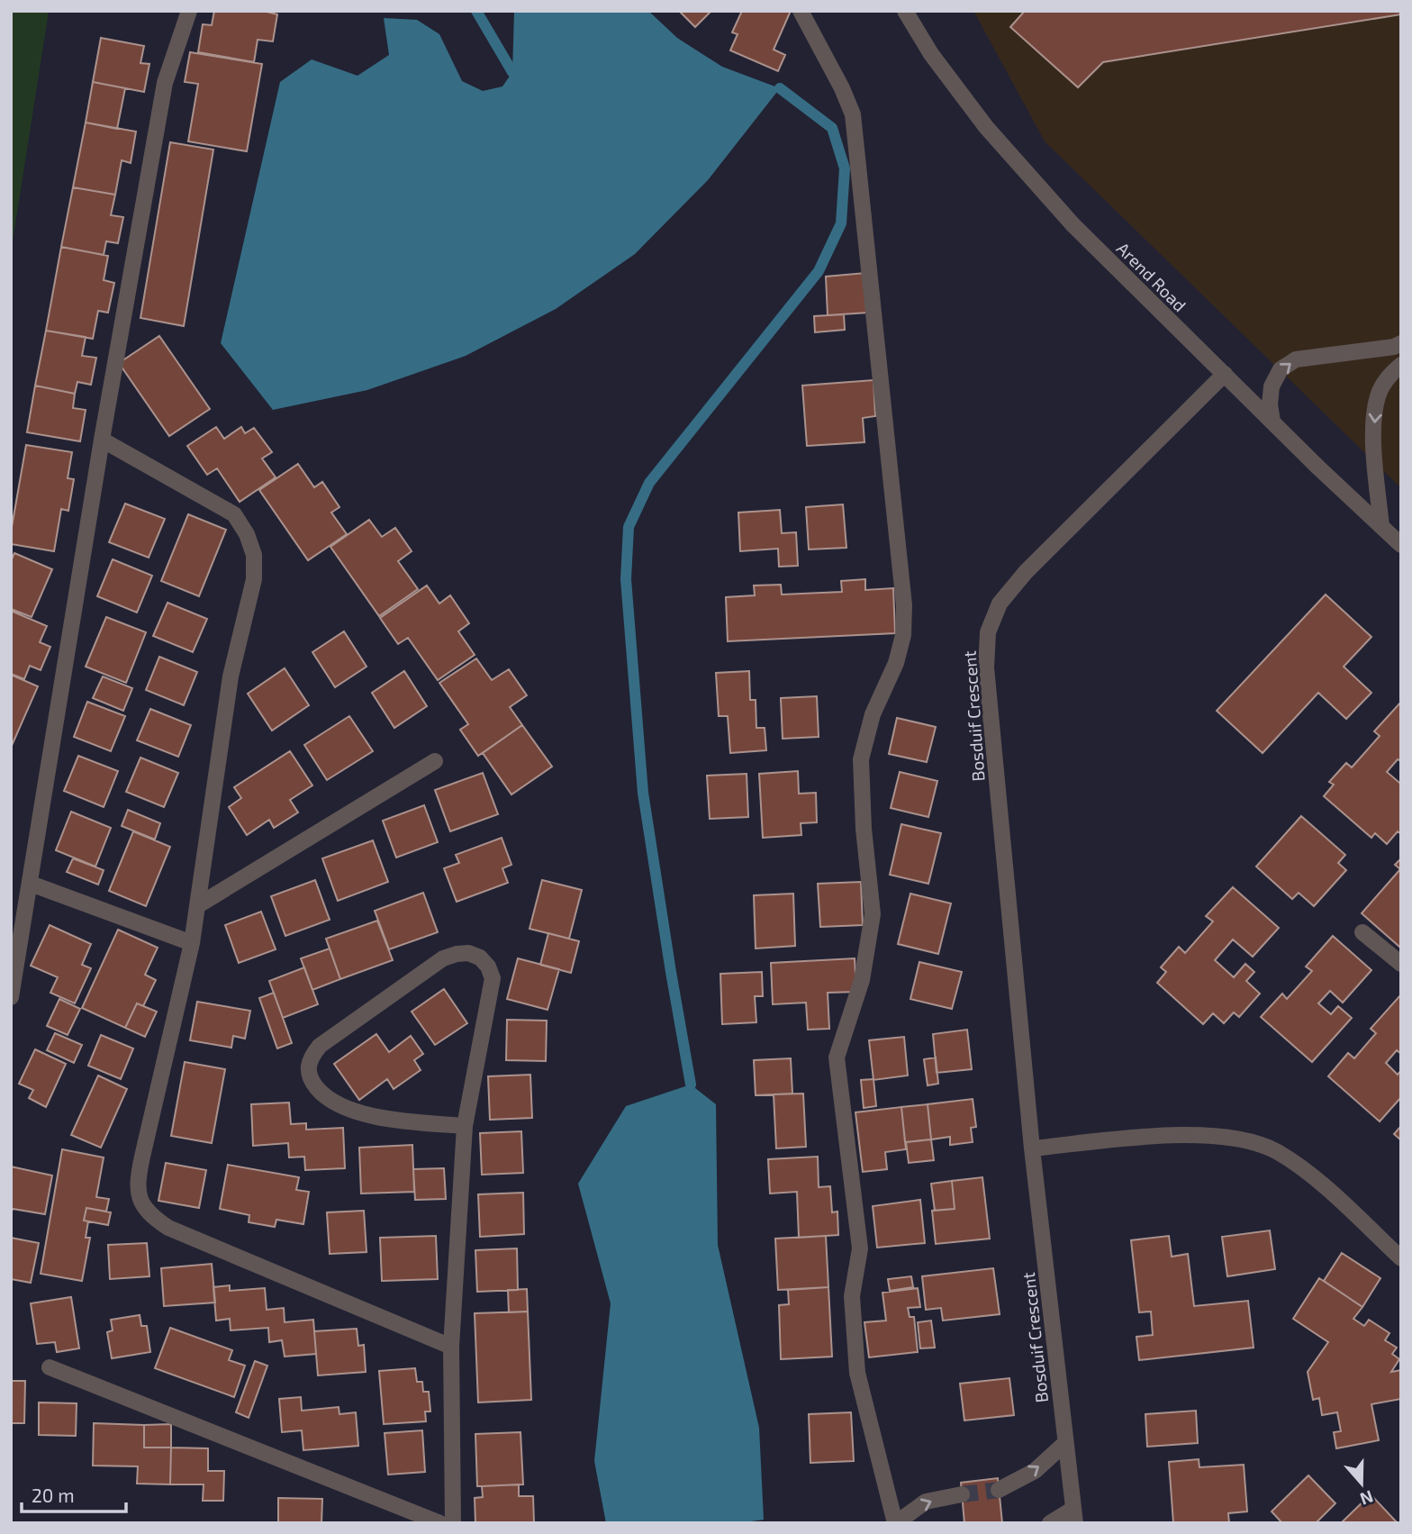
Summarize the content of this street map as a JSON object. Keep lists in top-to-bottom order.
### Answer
{
  "streets": {
    "street": ["Arend Road", "Bosduif Crescent"]
  },
  "crossings": [
    ["Arend Road", "Bosduif Crescent"]
  ],
  "scale_bar": "20 m",
  "north": "bottom"
}
